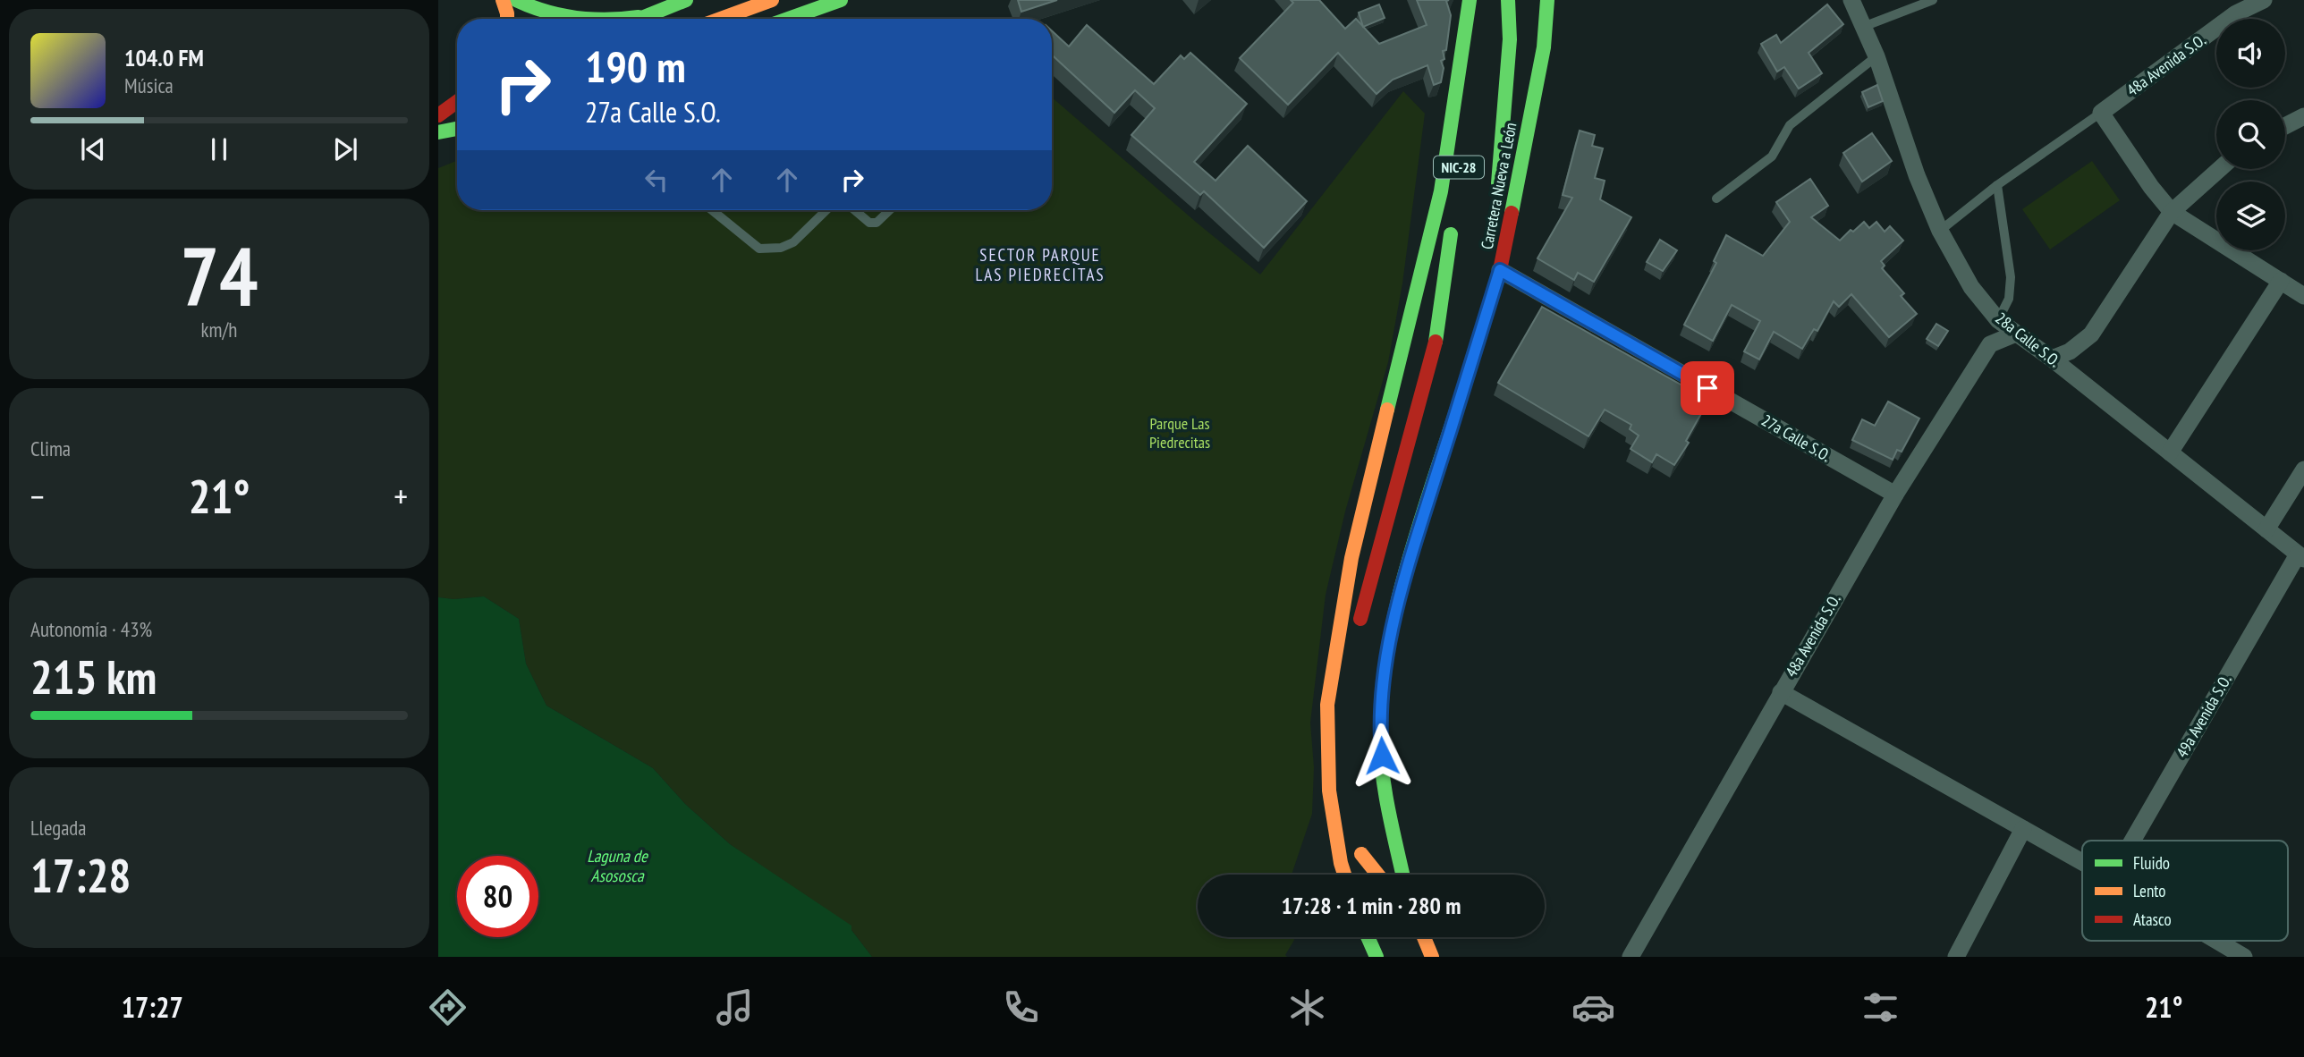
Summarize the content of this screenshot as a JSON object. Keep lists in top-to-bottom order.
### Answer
{
  "streets": {
    "main road": ["NIC-28", "Carretera Nueva a León"],
    "street": [
      "48a Avenida S.O.",
      "28a Calle S.O.",
      "27a Calle S.O.",
      "49a Avenida S.O."
    ]
  },
  "crossings": [
    ["48a Avenida S.O.", "28a Calle S.O."],
    ["48a Avenida S.O.", "27a Calle S.O."],
    ["Carretera Nueva a León", "27a Calle S.O."],
    ["28a Calle S.O.", "49a Avenida S.O."]
  ],
  "districts": ["SECTOR PARQUE LAS PIEDRECITAS"],
  "water": ["Laguna de Asososca"],
  "parks": ["Parque Las Piedrecitas"],
  "legend": ["Fluido", "Lento", "Atasco"],
  "page": {
    "turn": ["190 m", "27a Calle S.O."],
    "song": ["104.0 FM", "Música"],
    "tile": [
      ["74", "km/h"],
      "Clima",
      ["Autonomía · 43%", "215 km"],
      ["Llegada", "17:28"]
    ],
    "heat": ["−", "21°", "+"],
    "limit": "80",
    "trip": "17:28 · 1 min · 280 m",
    "tabs": ["17:27", "21°"]
  }
}
